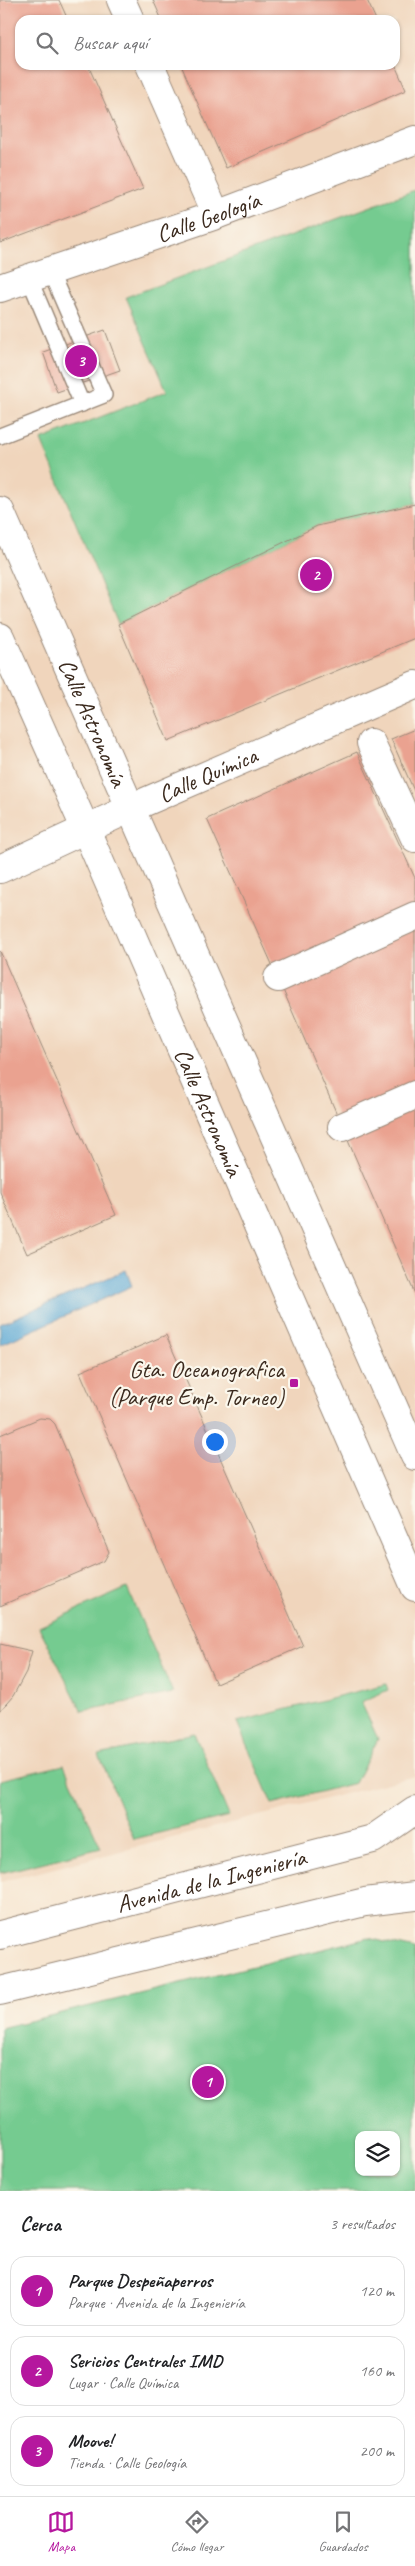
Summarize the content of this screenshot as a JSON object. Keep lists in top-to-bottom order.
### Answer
{
  "streets": {
    "street": [
      "Calle Geología",
      "Calle Astronomía",
      "Calle Química",
      "Avenida de la Ingeniería"
    ]
  },
  "crossings": [
    ["Calle Astronomía", "Calle Química"]
  ],
  "places": {
    "transit": ["Gta. Oceanografica (Parque Emp. Torneo)"]
  },
  "page": {
    "search": "Buscar aquí",
    "pins": ["3", "2", "1"],
    "heading": ["Cerca", "3 resultados"],
    "list": [
      {
        "mark": "1",
        "name": "Parque Despeñaperros",
        "note": "Parque · Avenida de la Ingeniería",
        "value": "120 m"
      },
      {
        "mark": "2",
        "name": "Sericios Centrales IMD",
        "note": "Lugar · Calle Química",
        "value": "160 m"
      },
      {
        "mark": "3",
        "name": "Moove!",
        "note": "Tienda · Calle Geología",
        "value": "200 m"
      }
    ],
    "nav": ["Mapa", "Cómo llegar", "Guardados"]
  }
}
